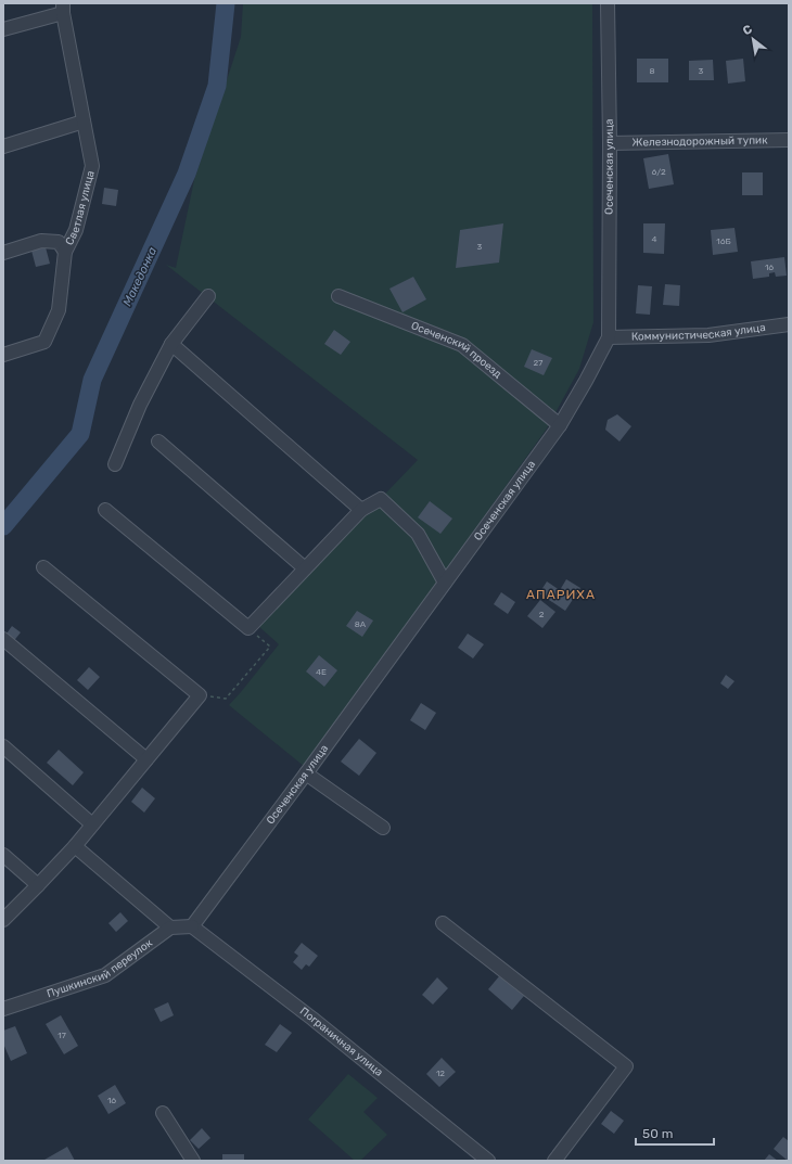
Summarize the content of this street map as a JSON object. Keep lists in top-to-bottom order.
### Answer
{
  "streets": {
    "street": [
      "Железнодорожный тупик",
      "Осеченская улица",
      "Светлая улица",
      "Коммунистическая улица",
      "Осеченский проезд",
      "Пушкинский переулок",
      "Пограничная улица"
    ]
  },
  "crossings": [
    ["Железнодорожный тупик", "Осеченская улица"],
    ["Осеченская улица", "Коммунистическая улица"],
    ["Осеченская улица", "Осеченский проезд"],
    ["Осеченская улица", "Пограничная улица"]
  ],
  "districts": ["АПАРИХА"],
  "water": ["Македонка"],
  "house_numbers": [
    "8",
    "3",
    "6/2",
    "4",
    "16Б",
    "3",
    "16",
    "27",
    "2",
    "8А",
    "4Е",
    "17",
    "12",
    "16"
  ],
  "scale_bar": "50 m",
  "north": "top left"
}
